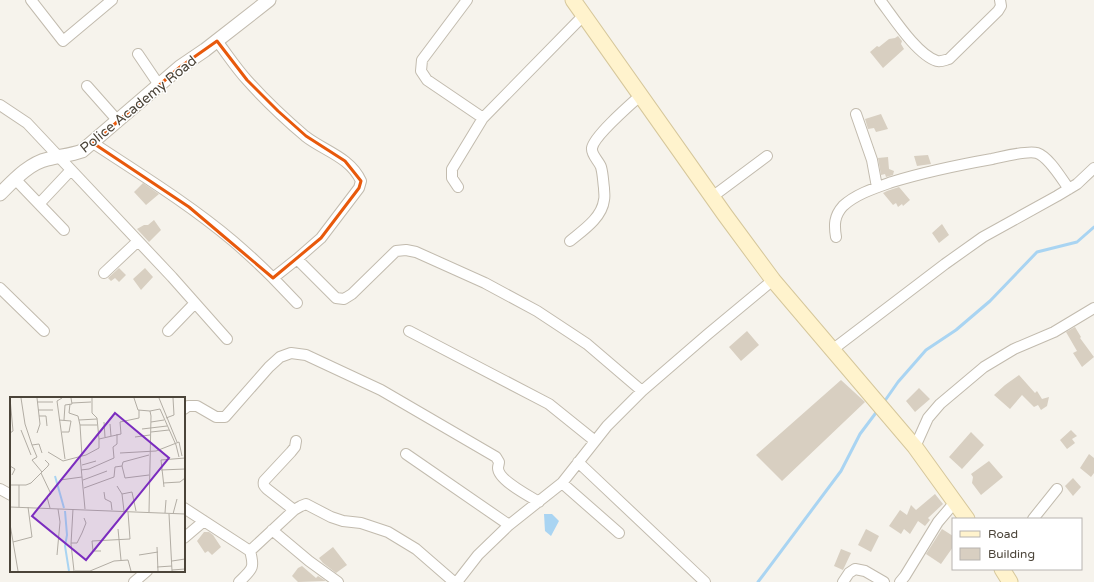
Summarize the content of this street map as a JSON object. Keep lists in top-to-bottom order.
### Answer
{
  "streets": {
    "street": ["Police Academy Road"]
  },
  "legend": ["Road", "Building"]
}
